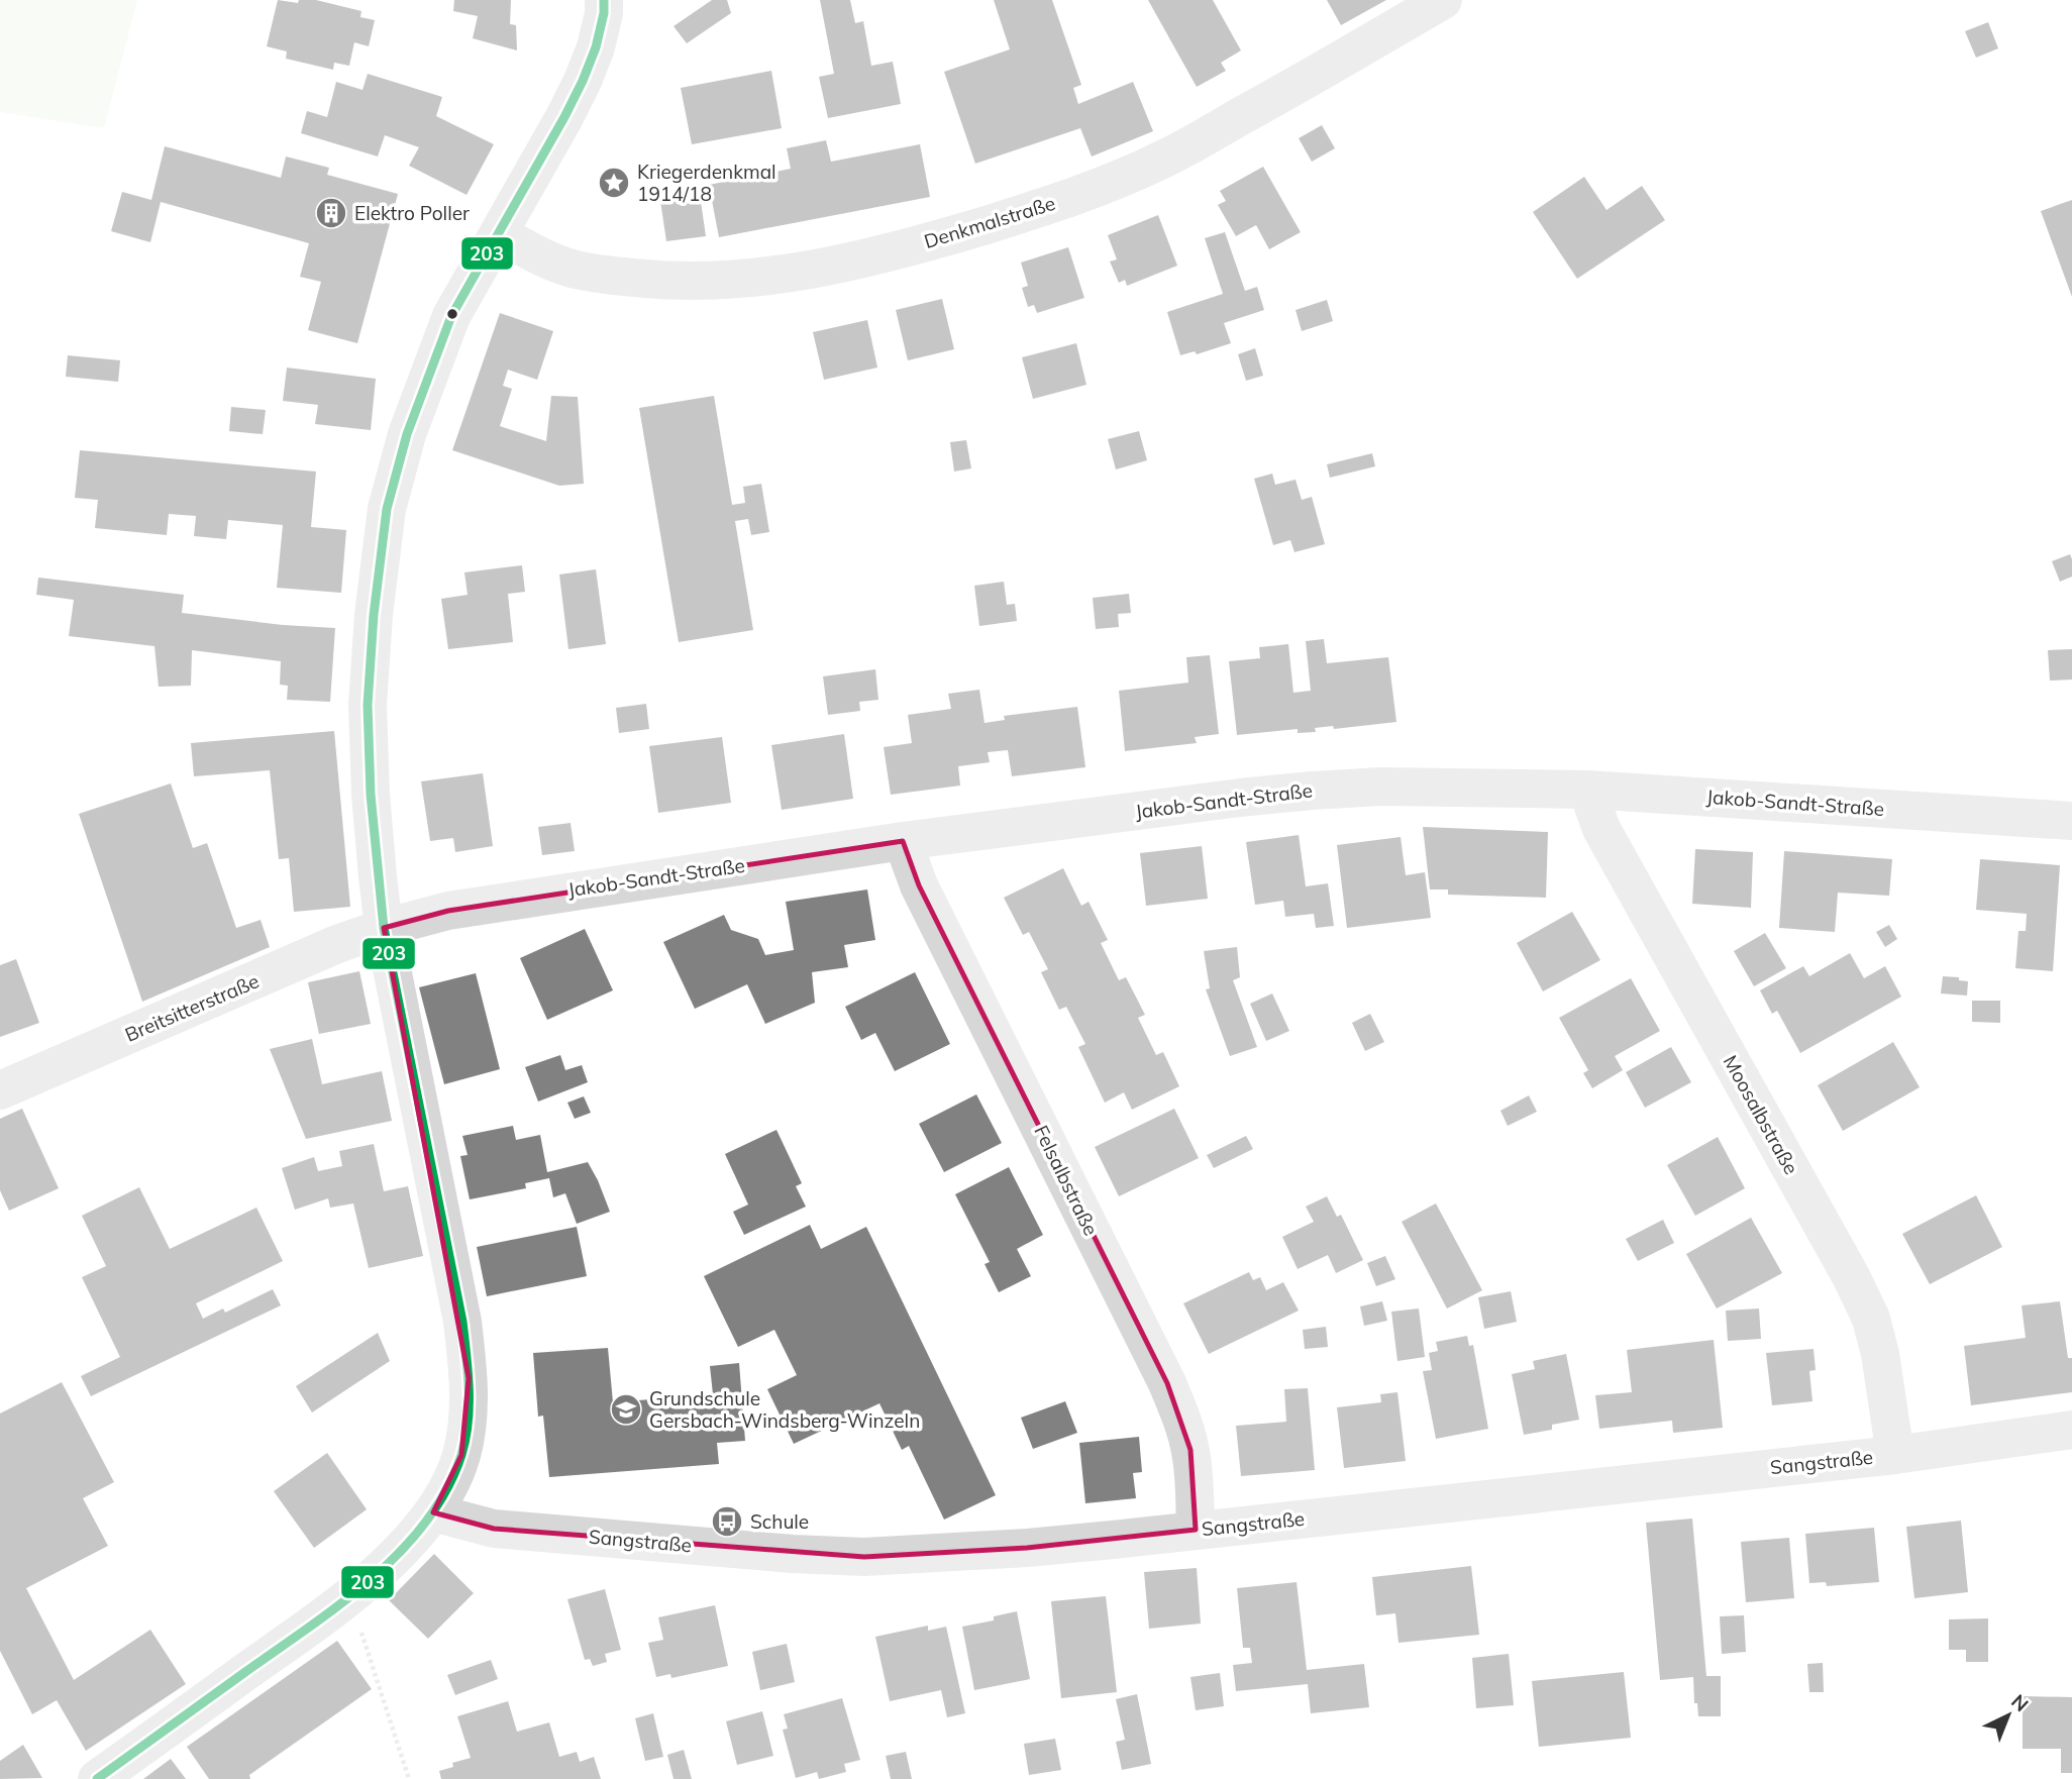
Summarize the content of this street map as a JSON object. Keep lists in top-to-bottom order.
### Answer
{
  "streets": {
    "street": [
      "Denkmalstraße",
      "Jakob-Sandt-Straße",
      "Breitsitterstraße",
      "Moosalbstraße",
      "Felsalbstraße",
      "Sangstraße"
    ]
  },
  "crossings": [
    ["Jakob-Sandt-Straße", "Breitsitterstraße"],
    ["Jakob-Sandt-Straße", "Moosalbstraße"],
    ["Jakob-Sandt-Straße", "Felsalbstraße"],
    ["Moosalbstraße", "Sangstraße"],
    ["Felsalbstraße", "Sangstraße"]
  ],
  "places": {
    "place": ["Kriegerdenkmal 1914/18"],
    "building": ["Elektro Poller"],
    "school or university": ["Grundschule Gersbach-Windsberg-Winzeln"],
    "bus stop": ["Schule"]
  },
  "lines": ["transit line 203"],
  "north": "top right"
}
